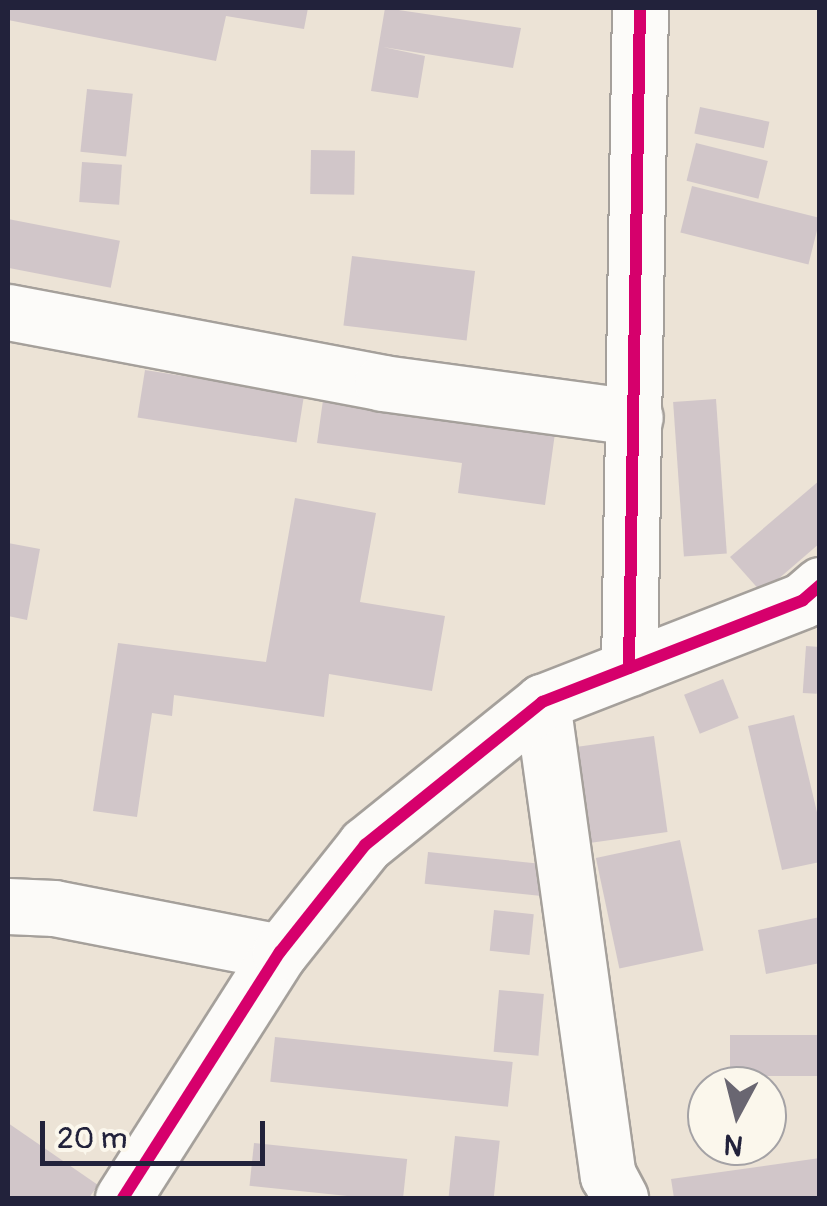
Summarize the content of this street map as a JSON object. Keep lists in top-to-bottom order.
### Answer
{
  "scale_bar": "20 m",
  "north": "bottom"
}
